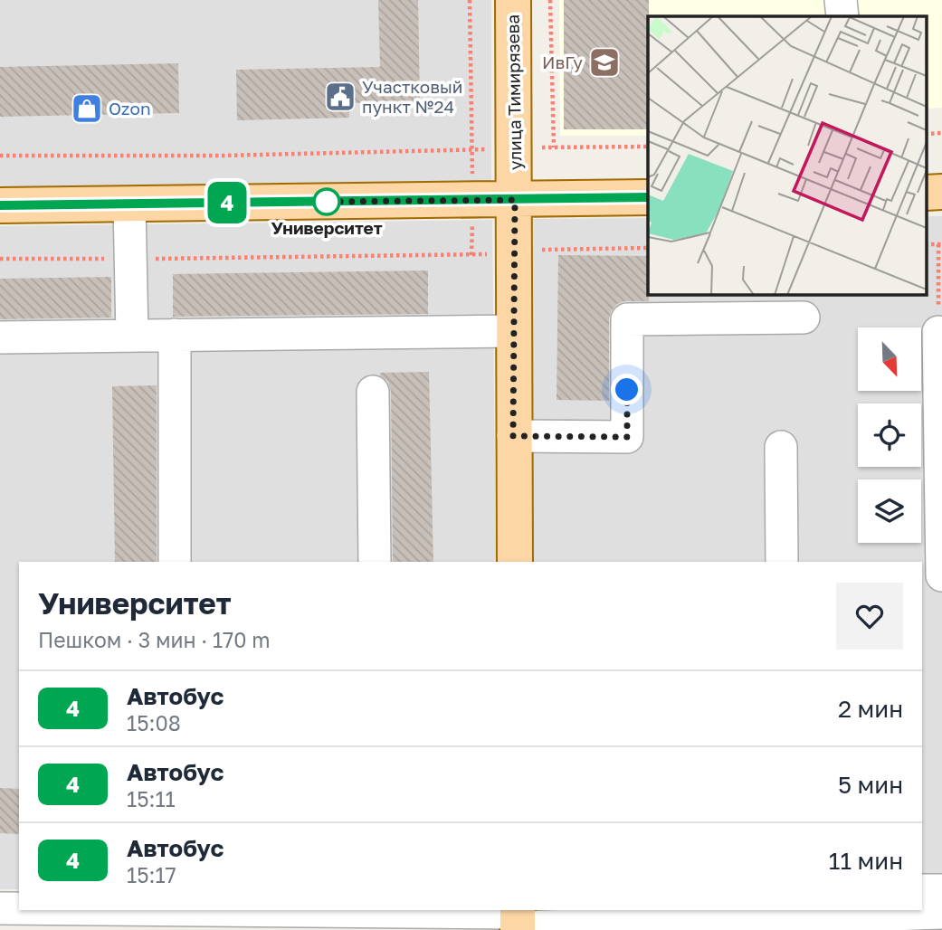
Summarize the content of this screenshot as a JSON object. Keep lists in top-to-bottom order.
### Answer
{
  "streets": {
    "main road": ["улица Тимирязева"]
  },
  "places": {
    "school or university": ["ИвГу"],
    "public building": ["Участковый пункт №24"],
    "shop": ["Ozon"],
    "other": ["Университет"]
  },
  "lines": ["bus line 4"],
  "north": "bottom right",
  "page": {
    "on_map": "4",
    "heading": ["Университет", "Пешком · 3 мин · 170 m"],
    "list": [
      {
        "mark": "4",
        "name": "Автобус",
        "note": "15:08",
        "value": "2 мин"
      },
      {
        "mark": "4",
        "name": "Автобус",
        "note": "15:11",
        "value": "5 мин"
      },
      {
        "mark": "4",
        "name": "Автобус",
        "note": "15:17",
        "value": "11 мин"
      }
    ]
  }
}
